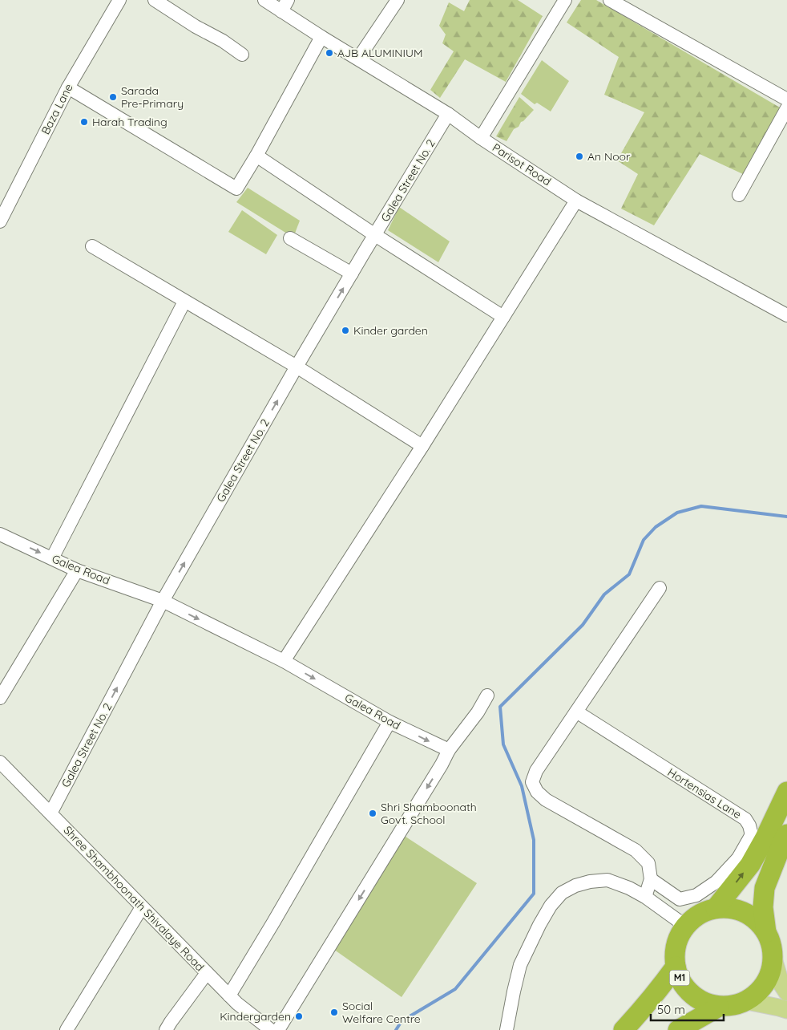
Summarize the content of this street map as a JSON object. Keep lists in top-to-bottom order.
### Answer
{
  "streets": {
    "highway": ["M1"],
    "street": [
      "Baza Lane",
      "Parisot Road",
      "Galea Street No. 2",
      "Galea Road",
      "Hortensias Lane",
      "Shree Shambhoonath Shivalaye Road"
    ]
  },
  "crossings": [
    ["Parisot Road", "Galea Street No. 2"],
    ["Galea Street No. 2", "Galea Road"],
    ["Galea Street No. 2", "Shree Shambhoonath Shivalaye Road"]
  ],
  "one_way": ["Galea Street No. 2", "Galea Road"],
  "places": [
    "AJB ALUMINIUM",
    "Sarada Pre-Primary",
    "Harah Trading",
    "An Noor",
    "Kinder garden",
    "Shri Shamboonath Govt. School",
    "Social Welfare Centre",
    "Kindergarden"
  ],
  "scale_bar": "50 m"
}
